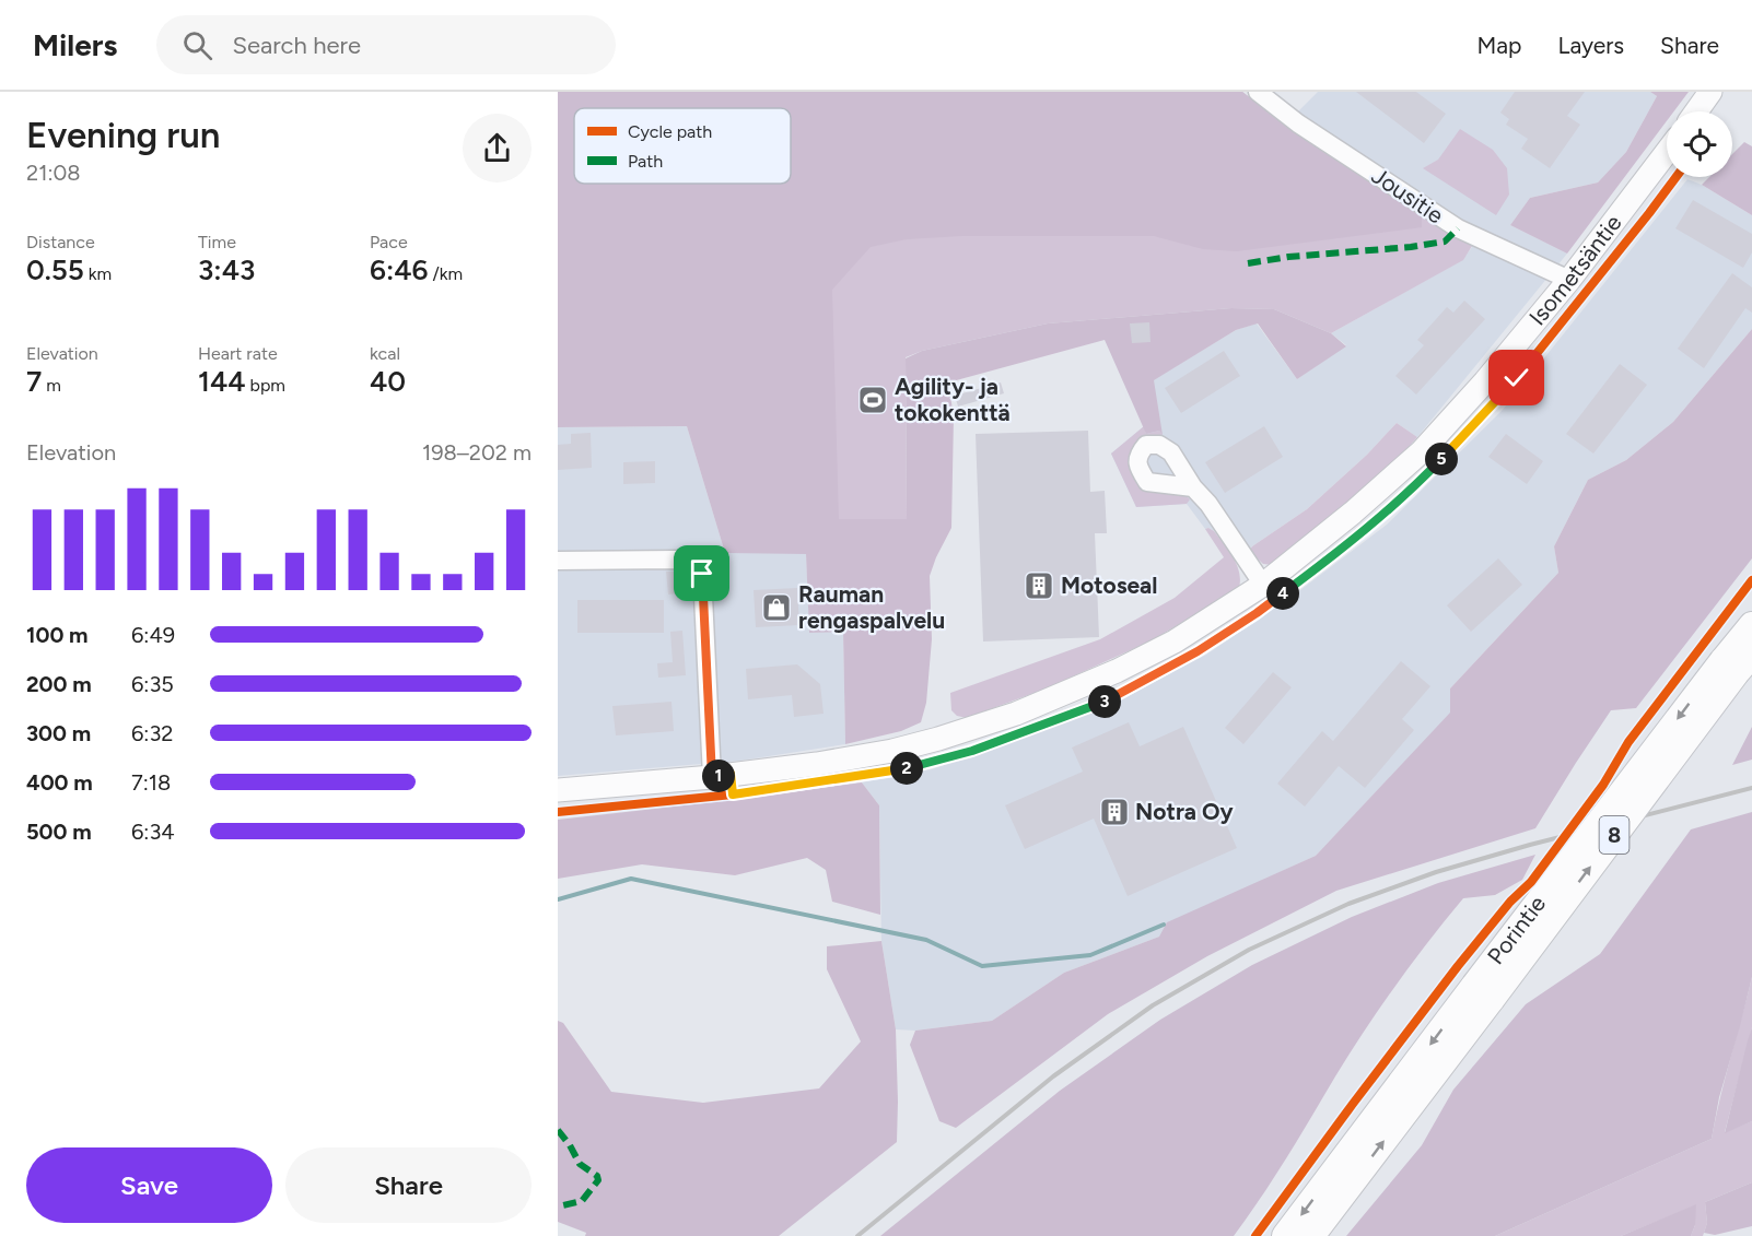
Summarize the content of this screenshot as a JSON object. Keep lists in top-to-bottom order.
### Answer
{
  "streets": {
    "highway": ["8", "Porintie"],
    "main road": ["Isometsäntie"],
    "street": ["Jousitie"]
  },
  "crossings": [
    ["Jousitie", "Isometsäntie"]
  ],
  "places": {
    "sports": ["Agility- ja tokokenttä"],
    "building": ["Motoseal", "Notra Oy"],
    "shop": ["Rauman rengaspalvelu"]
  },
  "legend": ["Cycle path", "Path"],
  "page": {
    "header": "Milers",
    "search": "Search here",
    "nav": ["Map", "Layers", "Share"],
    "heading": ["Evening run", "21:08"],
    "stats": [
      ["Distance", "0.55 km"],
      ["Time", "3:43"],
      ["Pace", "6:46 /km"],
      ["Elevation", "7 m"],
      ["Heart rate", "144 bpm"],
      ["kcal", "40"]
    ],
    "chart": ["Elevation", "198–202 m"],
    "pins": [
      "5",
      "4",
      "3",
      "2",
      "1"
    ],
    "list": [
      {
        "name": "100 m",
        "note": "6:49"
      },
      {
        "name": "200 m",
        "note": "6:35"
      },
      {
        "name": "300 m",
        "note": "6:32"
      },
      {
        "name": "400 m",
        "note": "7:18"
      },
      {
        "name": "500 m",
        "note": "6:34"
      }
    ],
    "buttons": ["Save", "Share"]
  }
}
